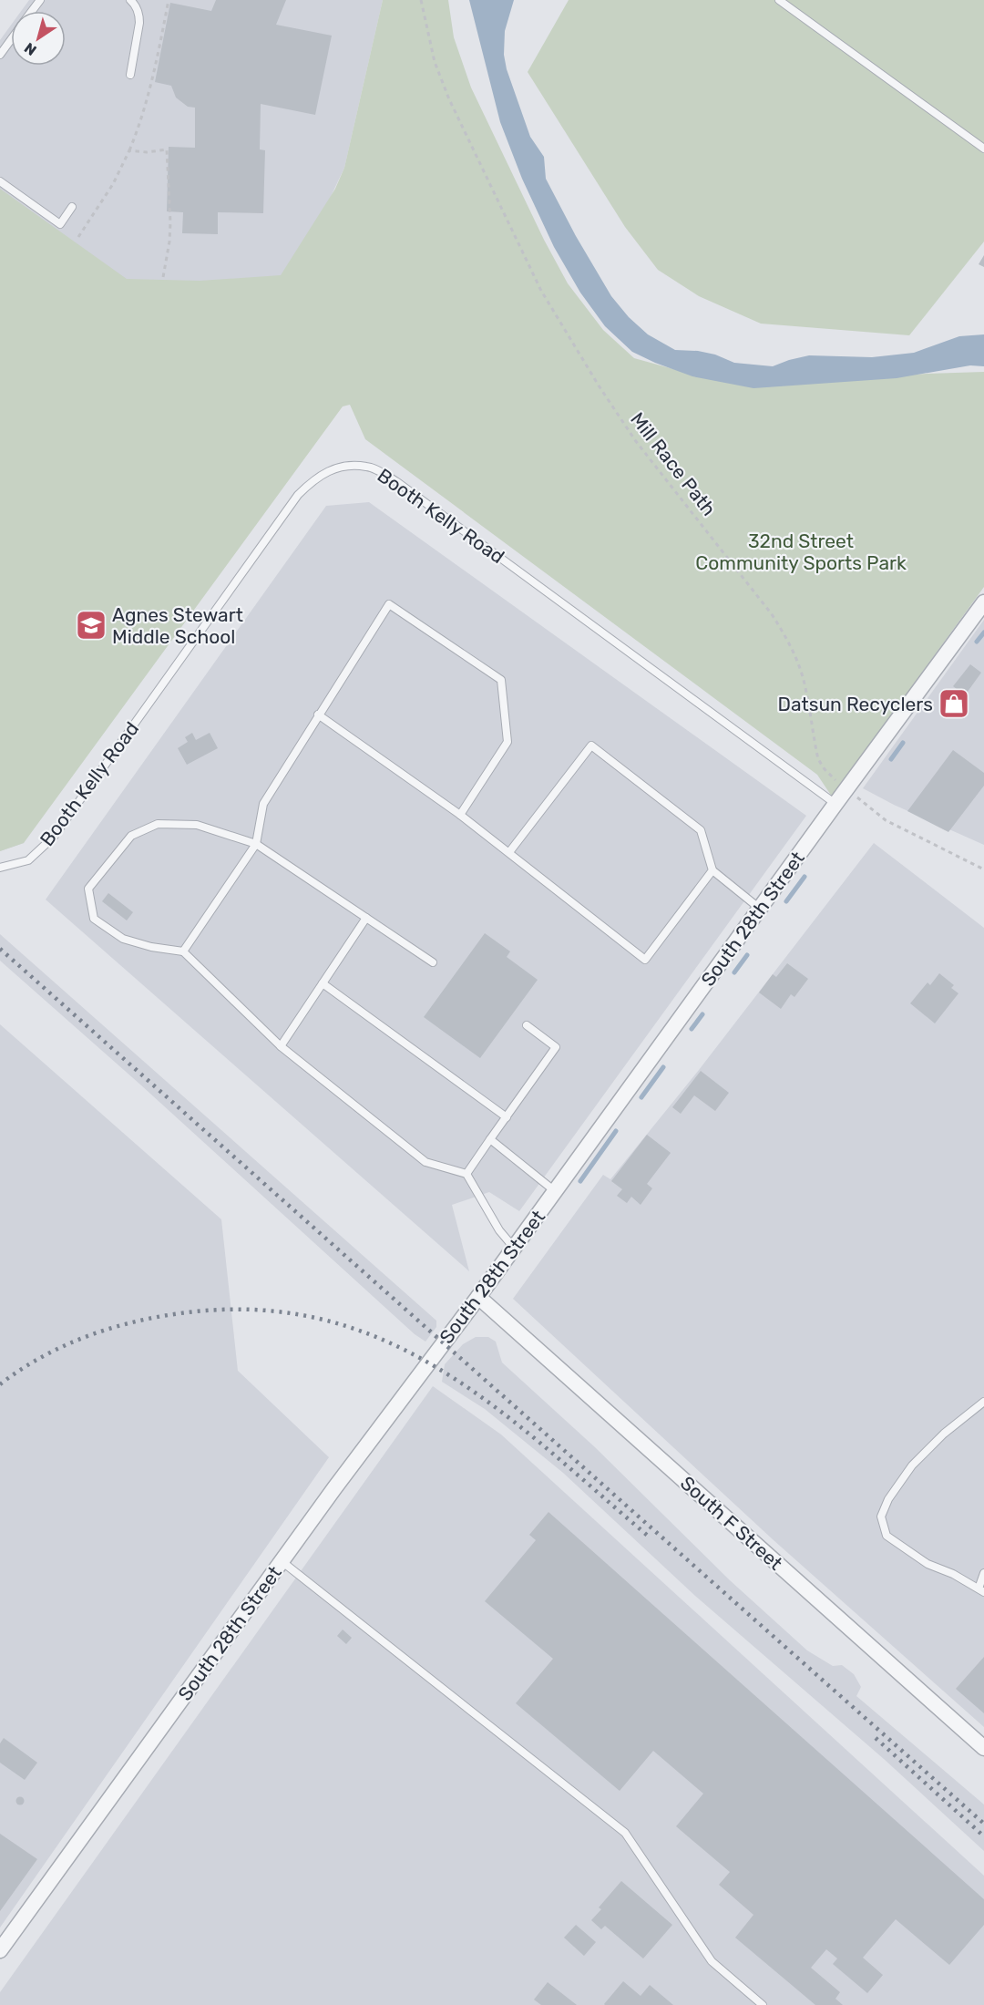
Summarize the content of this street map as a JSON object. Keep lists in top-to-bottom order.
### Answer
{
  "streets": {
    "street": ["South 28th Street", "South F Street"],
    "lane": ["Booth Kelly Road"],
    "path": ["Mill Race Path"]
  },
  "crossings": [
    ["Mill Race Path", "South 28th Street"],
    ["Booth Kelly Road", "South 28th Street"],
    ["South 28th Street", "South F Street"]
  ],
  "parks": ["32nd Street Community Sports Park"],
  "places": {
    "school or university": ["Agnes Stewart Middle School"],
    "shop": ["Datsun Recyclers"]
  },
  "north": "bottom left"
}
